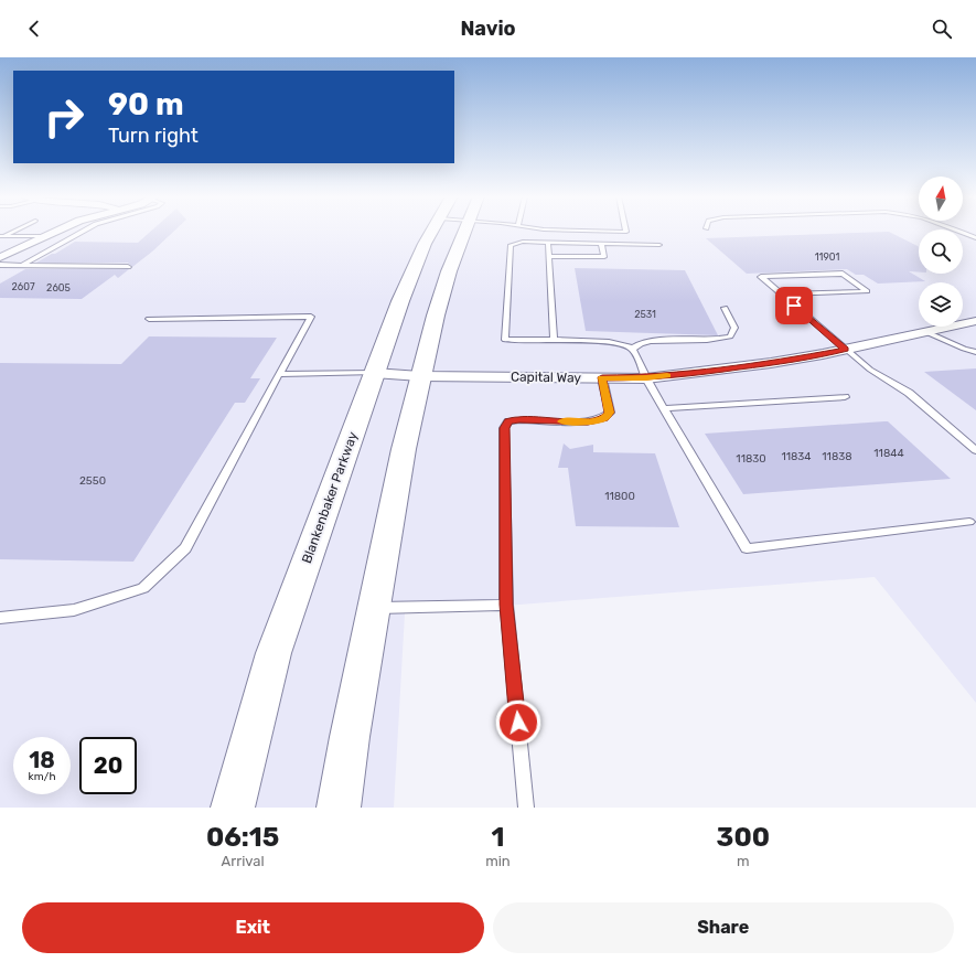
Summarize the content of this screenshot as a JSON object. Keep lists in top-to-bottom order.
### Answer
{
  "streets": {
    "main road": ["Blankenbaker Parkway"],
    "street": ["Capital Way"]
  },
  "crossings": [
    ["Capital Way", "Blankenbaker Parkway"]
  ],
  "house_numbers": [
    "11901",
    "2607",
    "2605",
    "2531",
    "11844",
    "11834",
    "11838",
    "11830",
    "2550",
    "11800"
  ],
  "north": "top",
  "page": {
    "header": "Navio",
    "turn": ["90 m", "Turn right"],
    "speed": "18 km/h",
    "limit": "20",
    "eta": [
      "06:15",
      "Arrival",
      "1",
      "min",
      "300",
      "m"
    ],
    "buttons": ["Exit", "Share"]
  }
}
